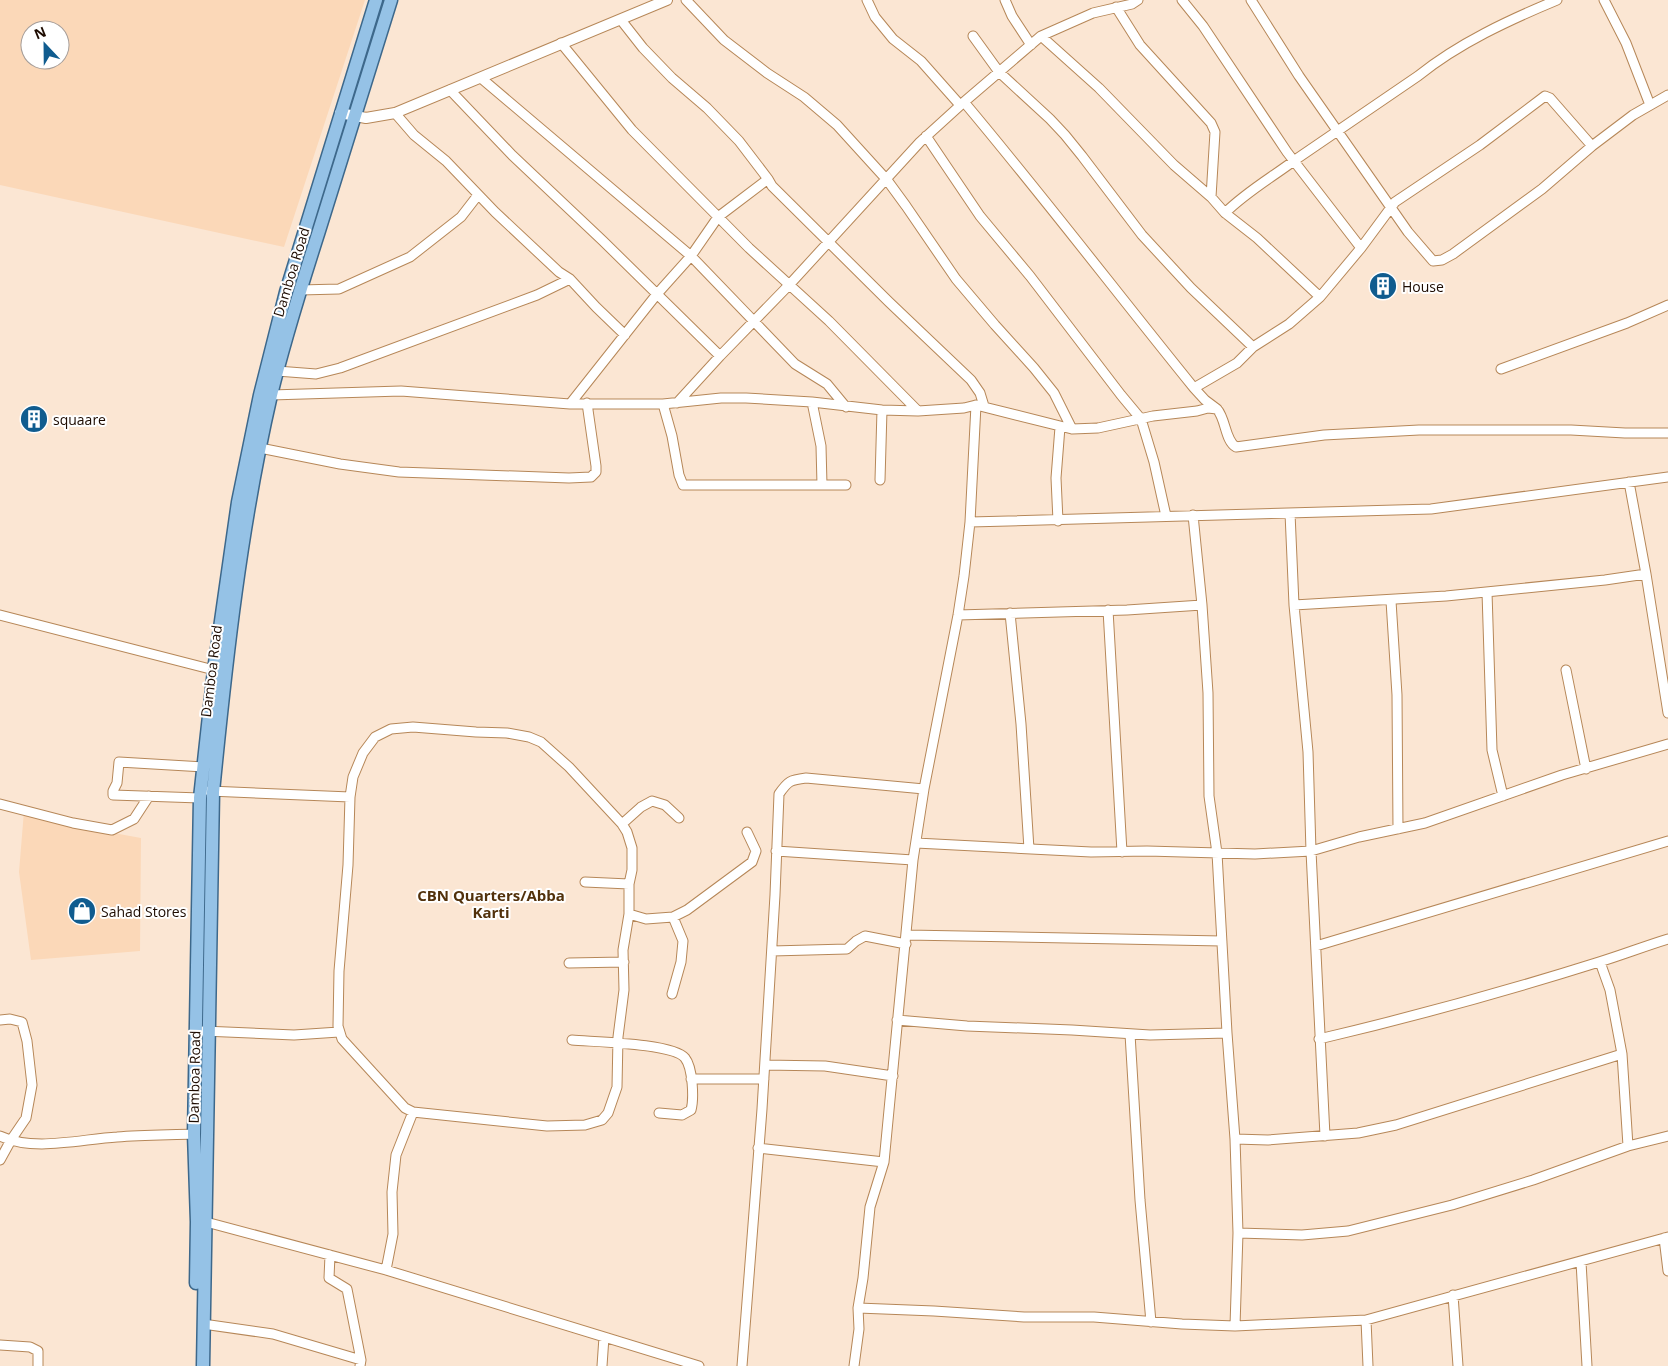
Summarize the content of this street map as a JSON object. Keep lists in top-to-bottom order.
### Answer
{
  "streets": {
    "main road": ["Damboa Road"]
  },
  "districts": ["CBN Quarters/Abba Karti"],
  "places": {
    "building": ["House", "squaare"],
    "shop": ["Sahad Stores"]
  },
  "north": "top"
}
